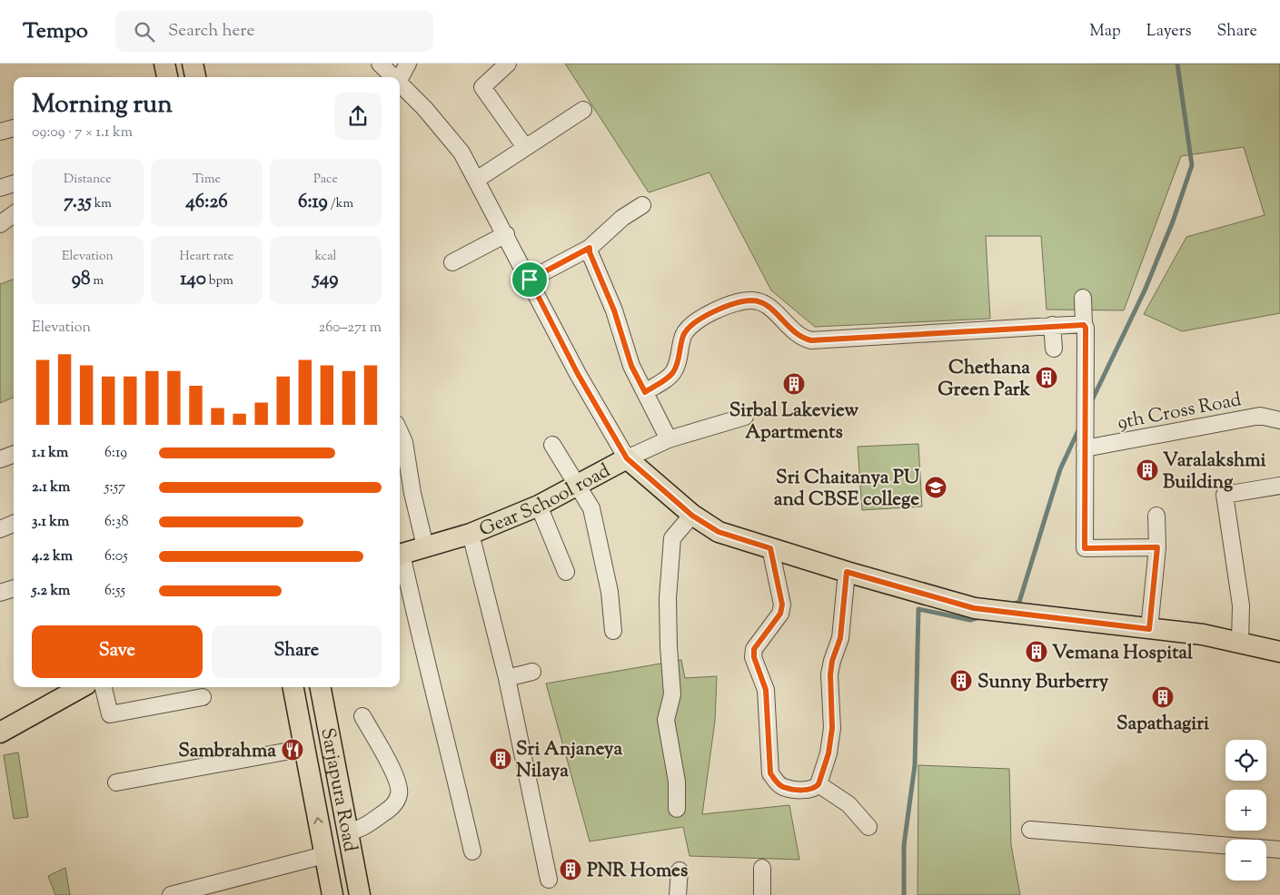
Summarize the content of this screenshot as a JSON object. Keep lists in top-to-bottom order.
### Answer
{
  "streets": {
    "main road": ["Gear School road", "Sarjapura Road"],
    "street": ["9th Cross Road"]
  },
  "places": {
    "building": [
      "Chethana Green Park",
      "Sirbal Lakeview Apartments",
      "Varalakshmi Building",
      "Vemana Hospital",
      "Sunny Burberry",
      "Sapathagiri",
      "Sri Anjaneya Nilaya",
      "PNR Homes"
    ],
    "school or university": ["Sri Chaitanya PU and CBSE college"],
    "restaurant": ["Sambrahma"]
  },
  "page": {
    "header": "Tempo",
    "search": "Search here",
    "nav": ["Map", "Layers", "Share"],
    "heading": ["Morning run", "09:09 · 7 × 1.1 km"],
    "stats": [
      ["Distance", "7.35 km"],
      ["Time", "46:26"],
      ["Pace", "6:19 /km"],
      ["Elevation", "98 m"],
      ["Heart rate", "140 bpm"],
      ["kcal", "549"]
    ],
    "chart": ["Elevation", "260–271 m"],
    "list": [
      {
        "name": "1.1 km",
        "note": "6:19"
      },
      {
        "name": "2.1 km",
        "note": "5:57"
      },
      {
        "name": "3.1 km",
        "note": "6:38"
      },
      {
        "name": "4.2 km",
        "note": "6:05"
      },
      {
        "name": "5.2 km",
        "note": "6:55"
      }
    ],
    "buttons": ["Save", "Share"],
    "map_buttons": ["+", "−"]
  }
}
